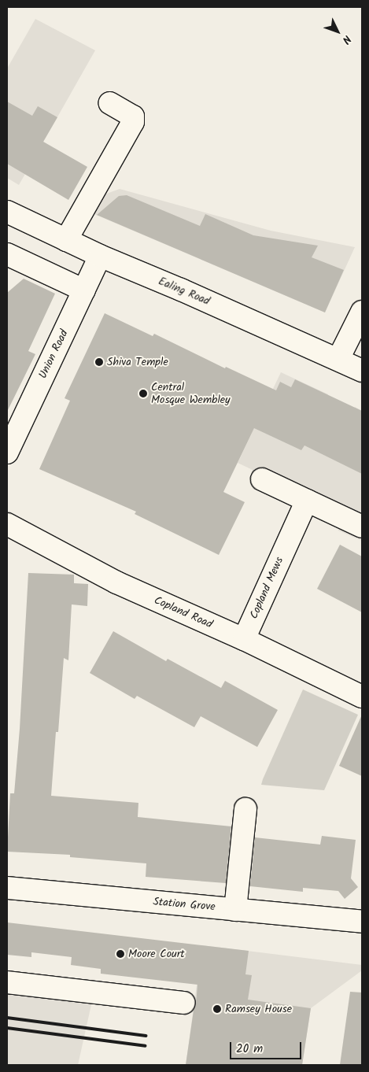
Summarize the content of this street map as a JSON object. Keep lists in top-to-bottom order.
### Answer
{
  "streets": {
    "street": [
      "Ealing Road",
      "Union Road",
      "Copland Mews",
      "Copland Road",
      "Station Grove"
    ]
  },
  "crossings": [
    ["Ealing Road", "Union Road"],
    ["Copland Mews", "Copland Road"]
  ],
  "places": [
    "Shiva Temple",
    "Central Mosque Wembley",
    "Moore Court",
    "Ramsey House"
  ],
  "scale_bar": "20 m",
  "north": "bottom right"
}
